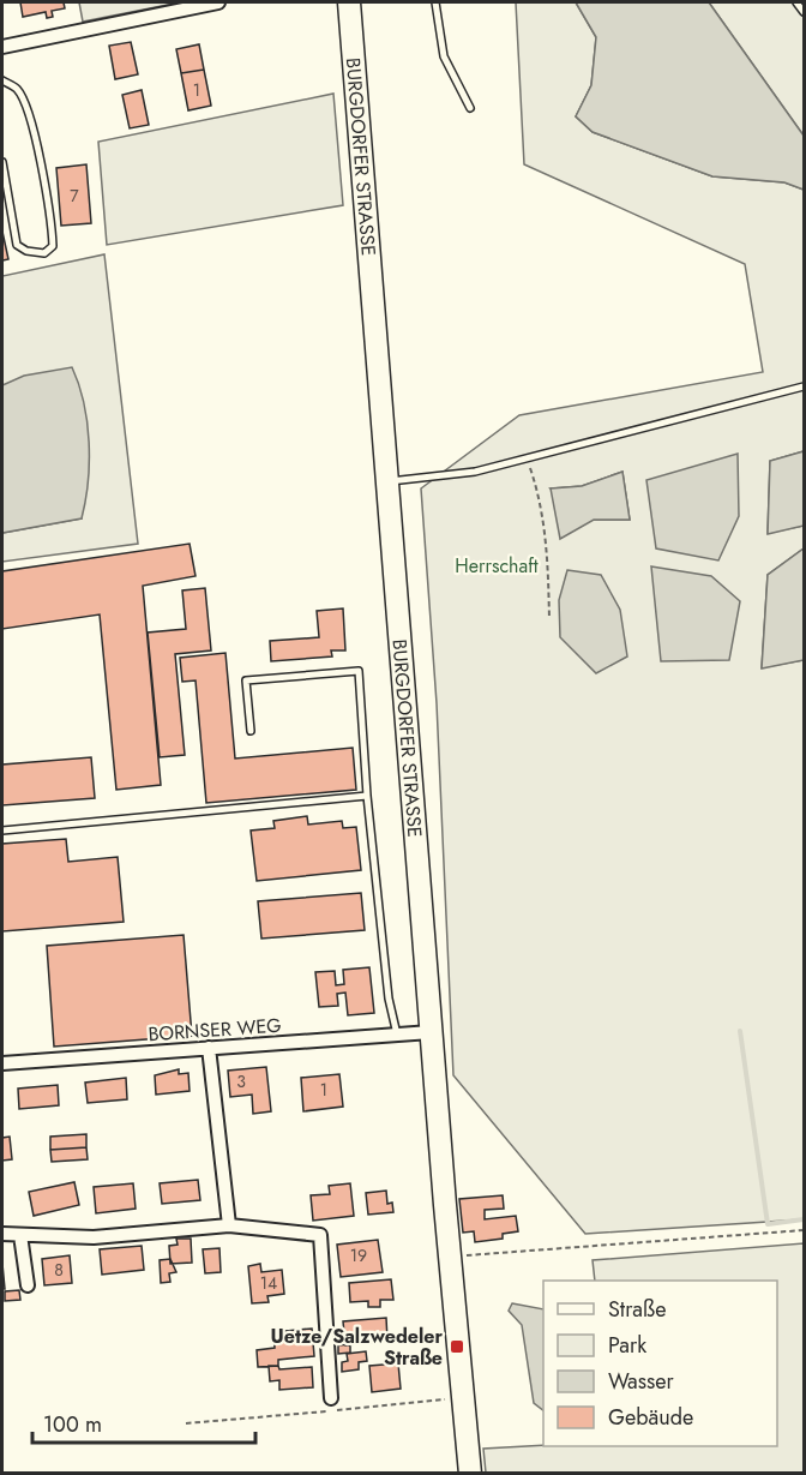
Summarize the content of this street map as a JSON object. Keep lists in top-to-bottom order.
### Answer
{
  "streets": {
    "main road": ["BURGDORFER STRASSE"],
    "street": ["BORNSER WEG"]
  },
  "crossings": [
    ["BURGDORFER STRASSE", "BORNSER WEG"]
  ],
  "parks": ["Herrschaft"],
  "places": {
    "transit": ["Uetze/Salzwedeler Straße"]
  },
  "house_numbers": [
    "1",
    "7",
    "3",
    "1",
    "19",
    "8",
    "14"
  ],
  "legend": [
    "Straße",
    "Park",
    "Wasser",
    "Gebäude"
  ],
  "scale_bar": "100 m"
}
